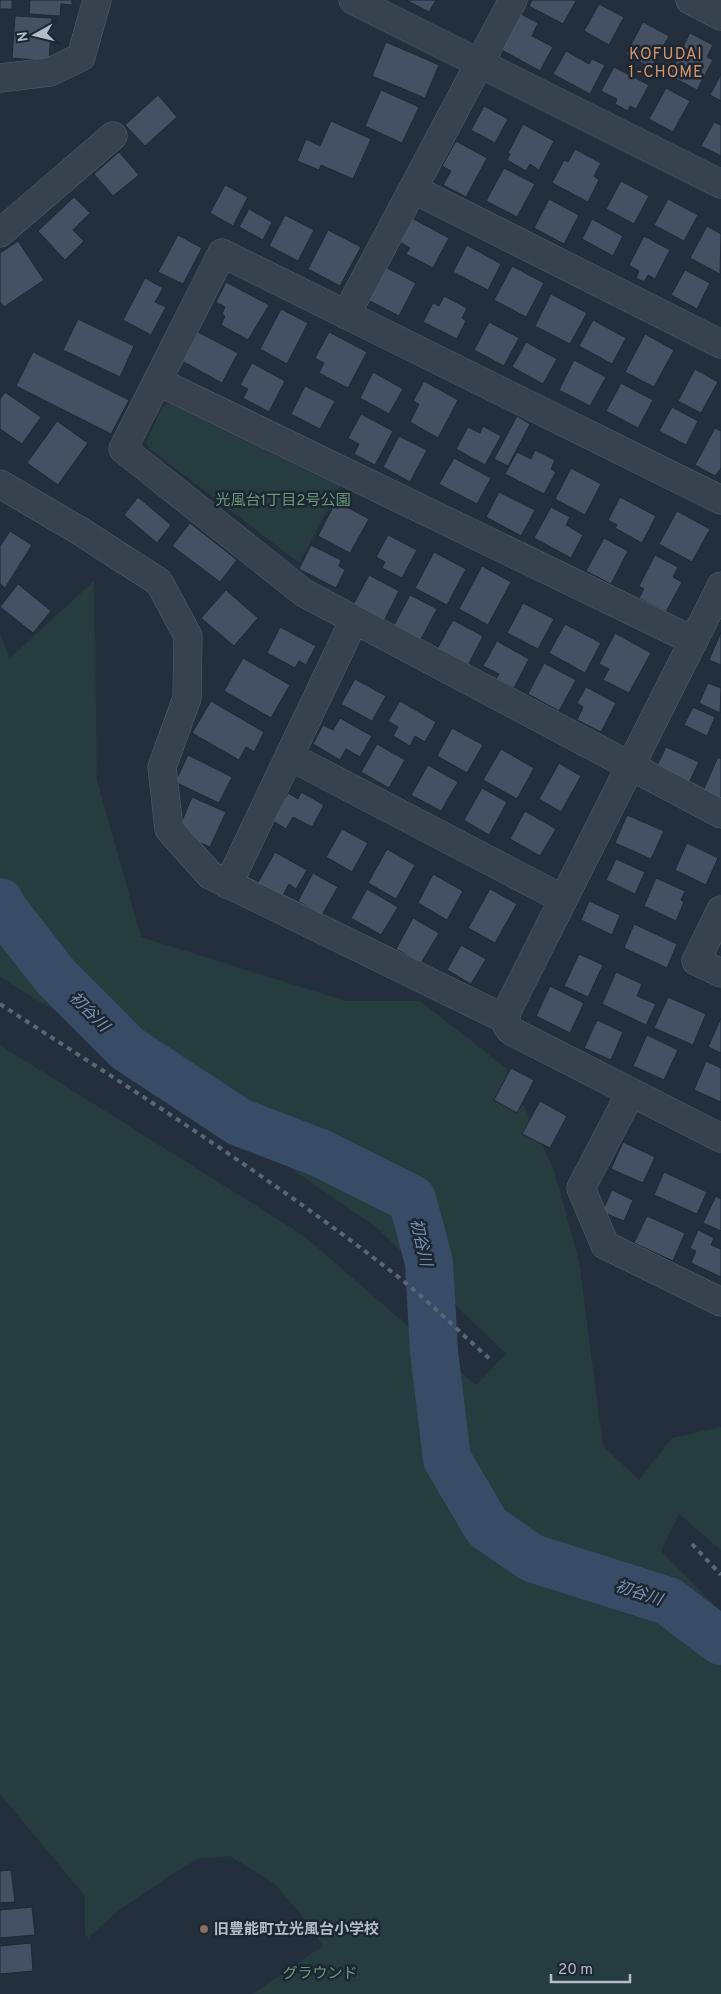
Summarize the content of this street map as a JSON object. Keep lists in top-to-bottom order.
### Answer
{
  "districts": ["KOFUDAI 1-CHOME"],
  "water": ["初谷川"],
  "parks": ["光風台1丁目2号公園", "グラウンド"],
  "places": ["旧豊能町立光風台小学校"],
  "scale_bar": "20 m",
  "north": "left"
}
